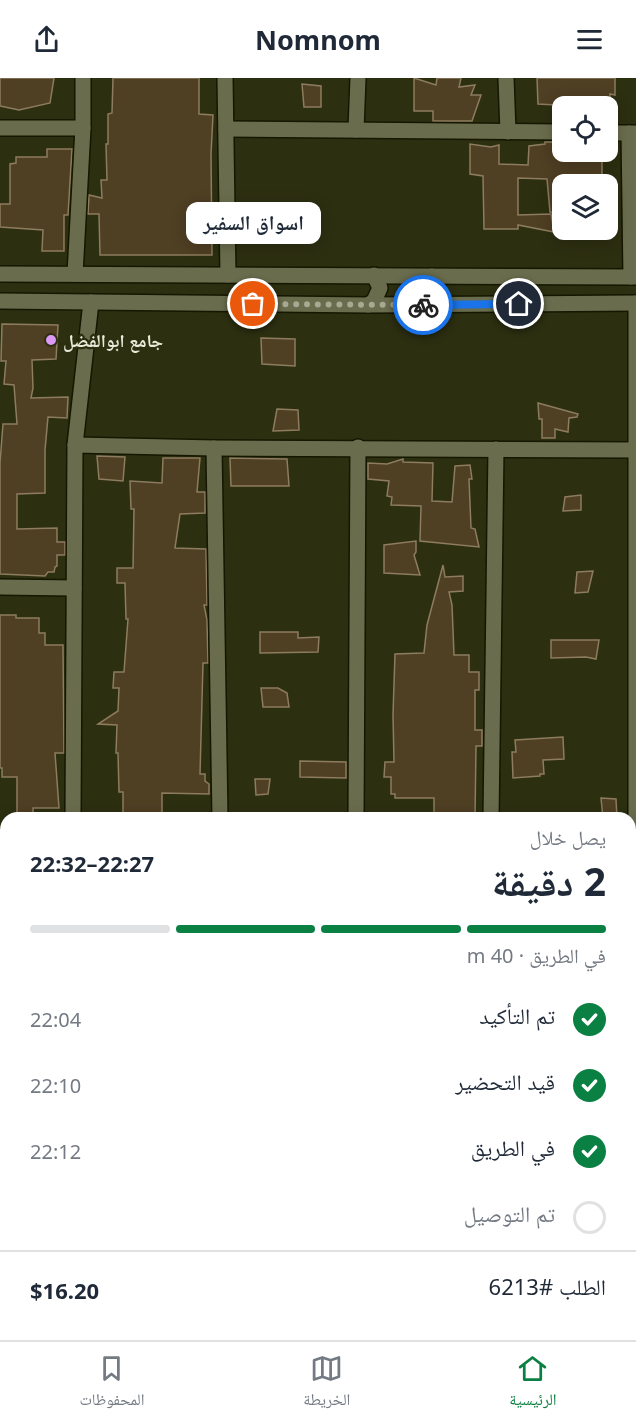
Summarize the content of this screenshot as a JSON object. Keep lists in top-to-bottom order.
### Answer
{
  "places": ["اسواق السفير", "جامع ابوالفضل"],
  "page": {
    "header": "Nomnom",
    "bubble": "اسواق السفير",
    "heading": ["2 دقيقة", "يصل خلال", "22:27–22:32"],
    "panel": ["الطلب #6213", "$16.20"],
    "bar": "في الطريق · 40 m",
    "list": [
      ["تم التأكيد", "22:04"],
      ["قيد التحضير", "22:10"],
      ["في الطريق", "22:12"],
      "تم التوصيل"
    ],
    "tabs": ["الرئيسية", "الخريطة", "المحفوظات"]
  }
}
